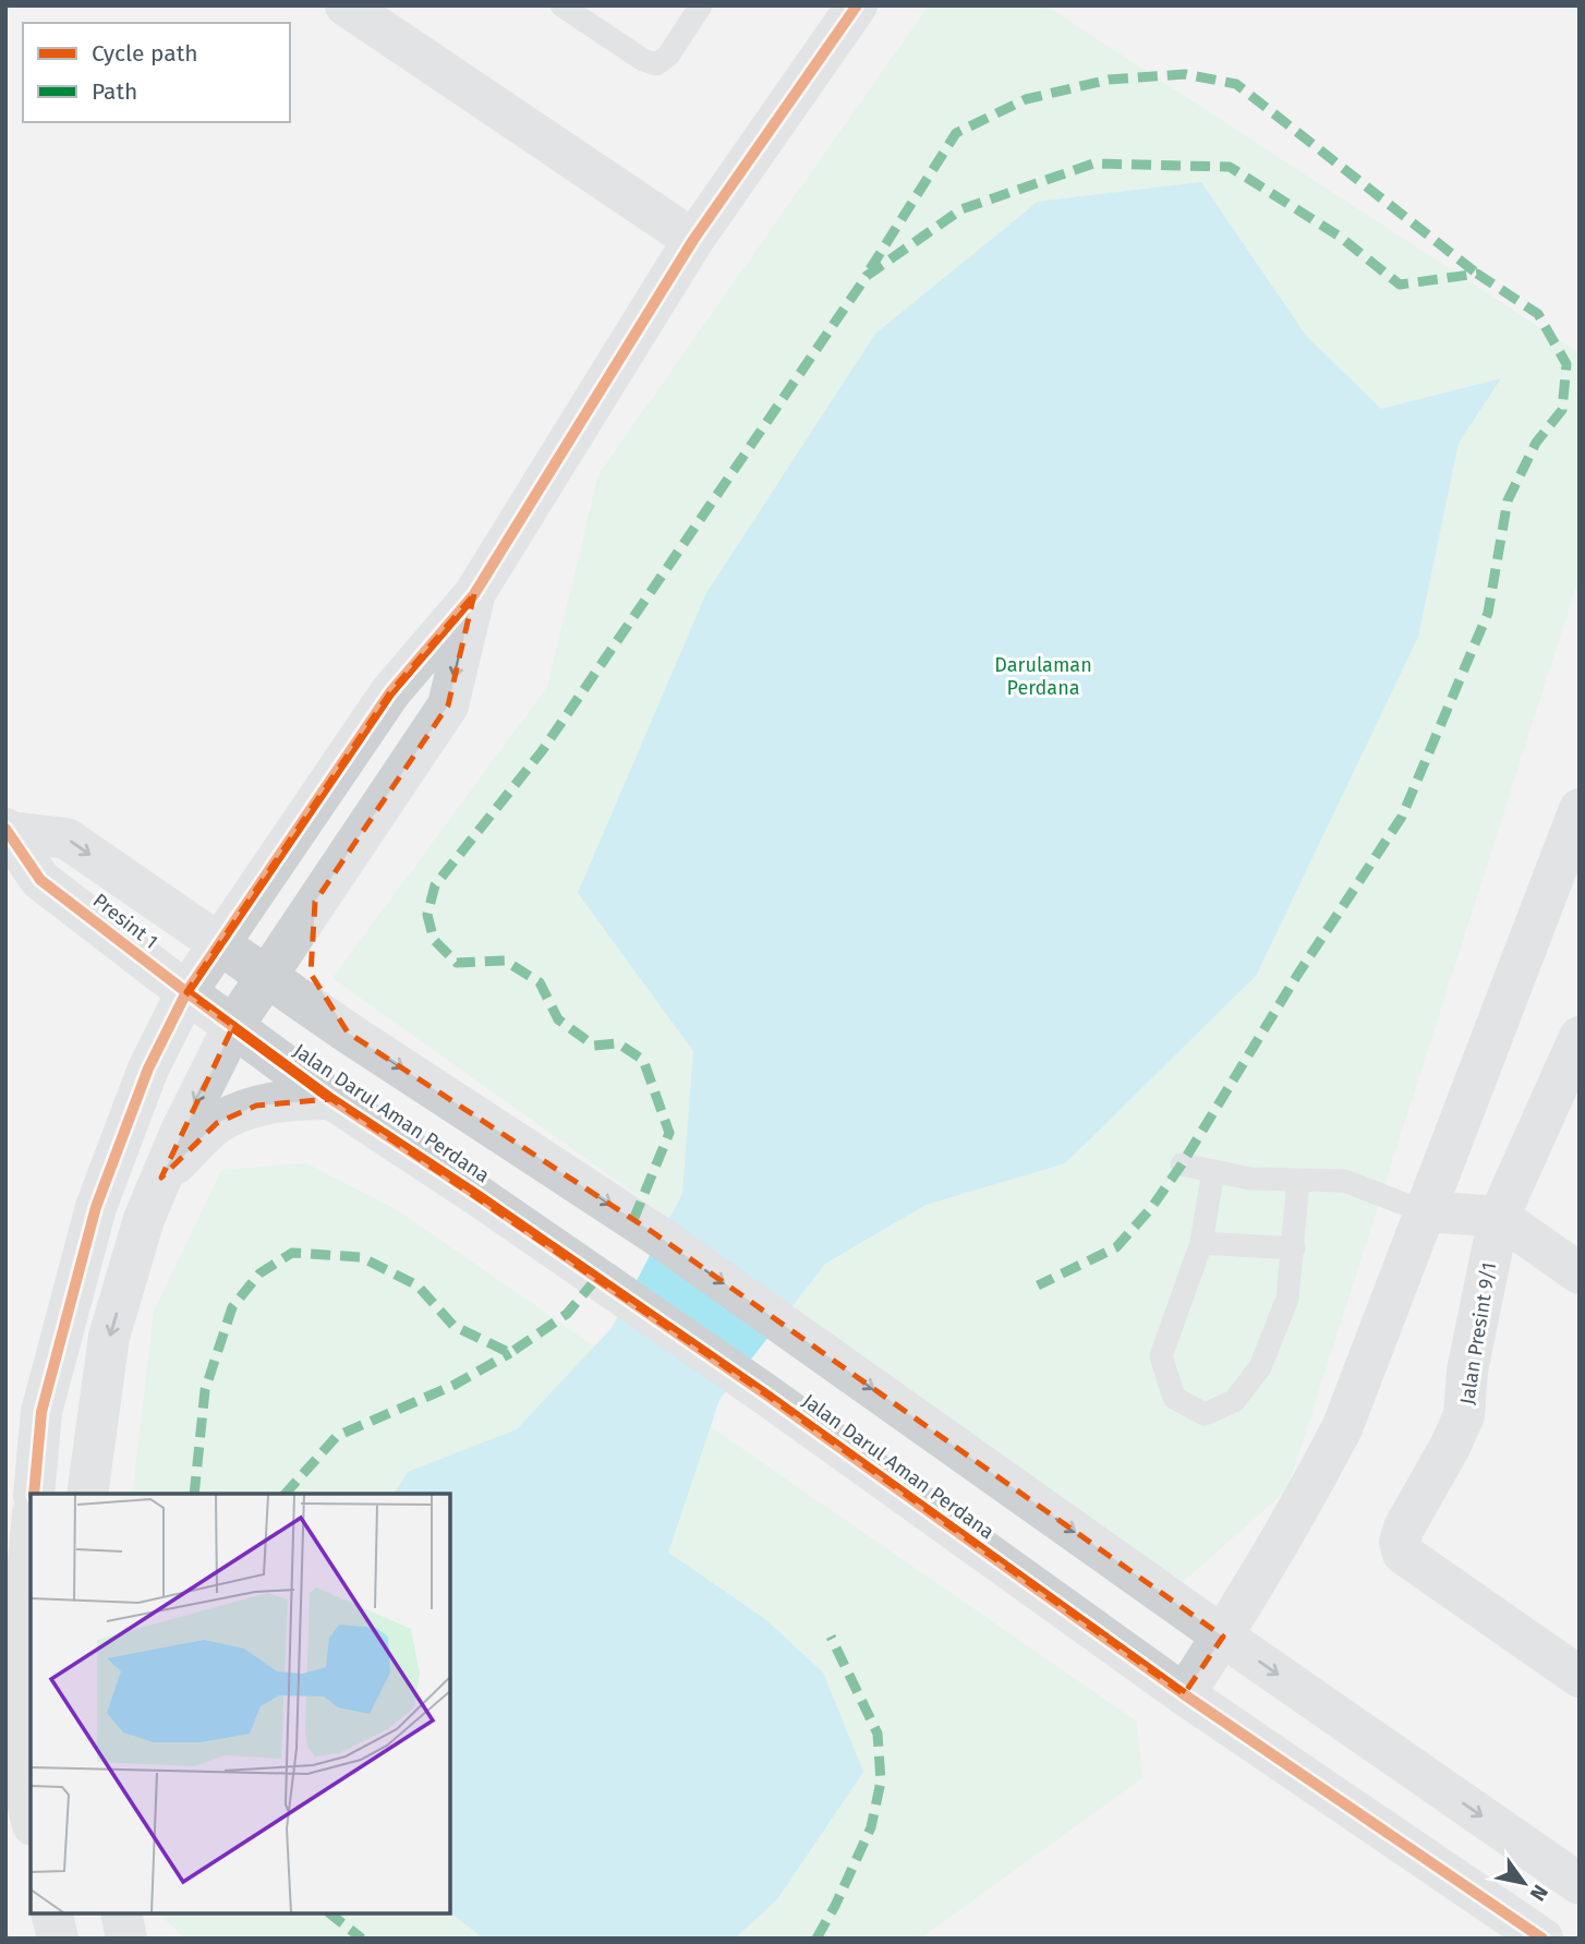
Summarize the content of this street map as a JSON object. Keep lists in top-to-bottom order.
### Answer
{
  "streets": {
    "street": ["Presint 1", "Jalan Darul Aman Perdana", "Jalan Presint 9/1"]
  },
  "crossings": [
    ["Presint 1", "Jalan Darul Aman Perdana"]
  ],
  "parks": ["Darulaman Perdana"],
  "legend": ["Cycle path", "Path"],
  "north": "bottom right"
}
